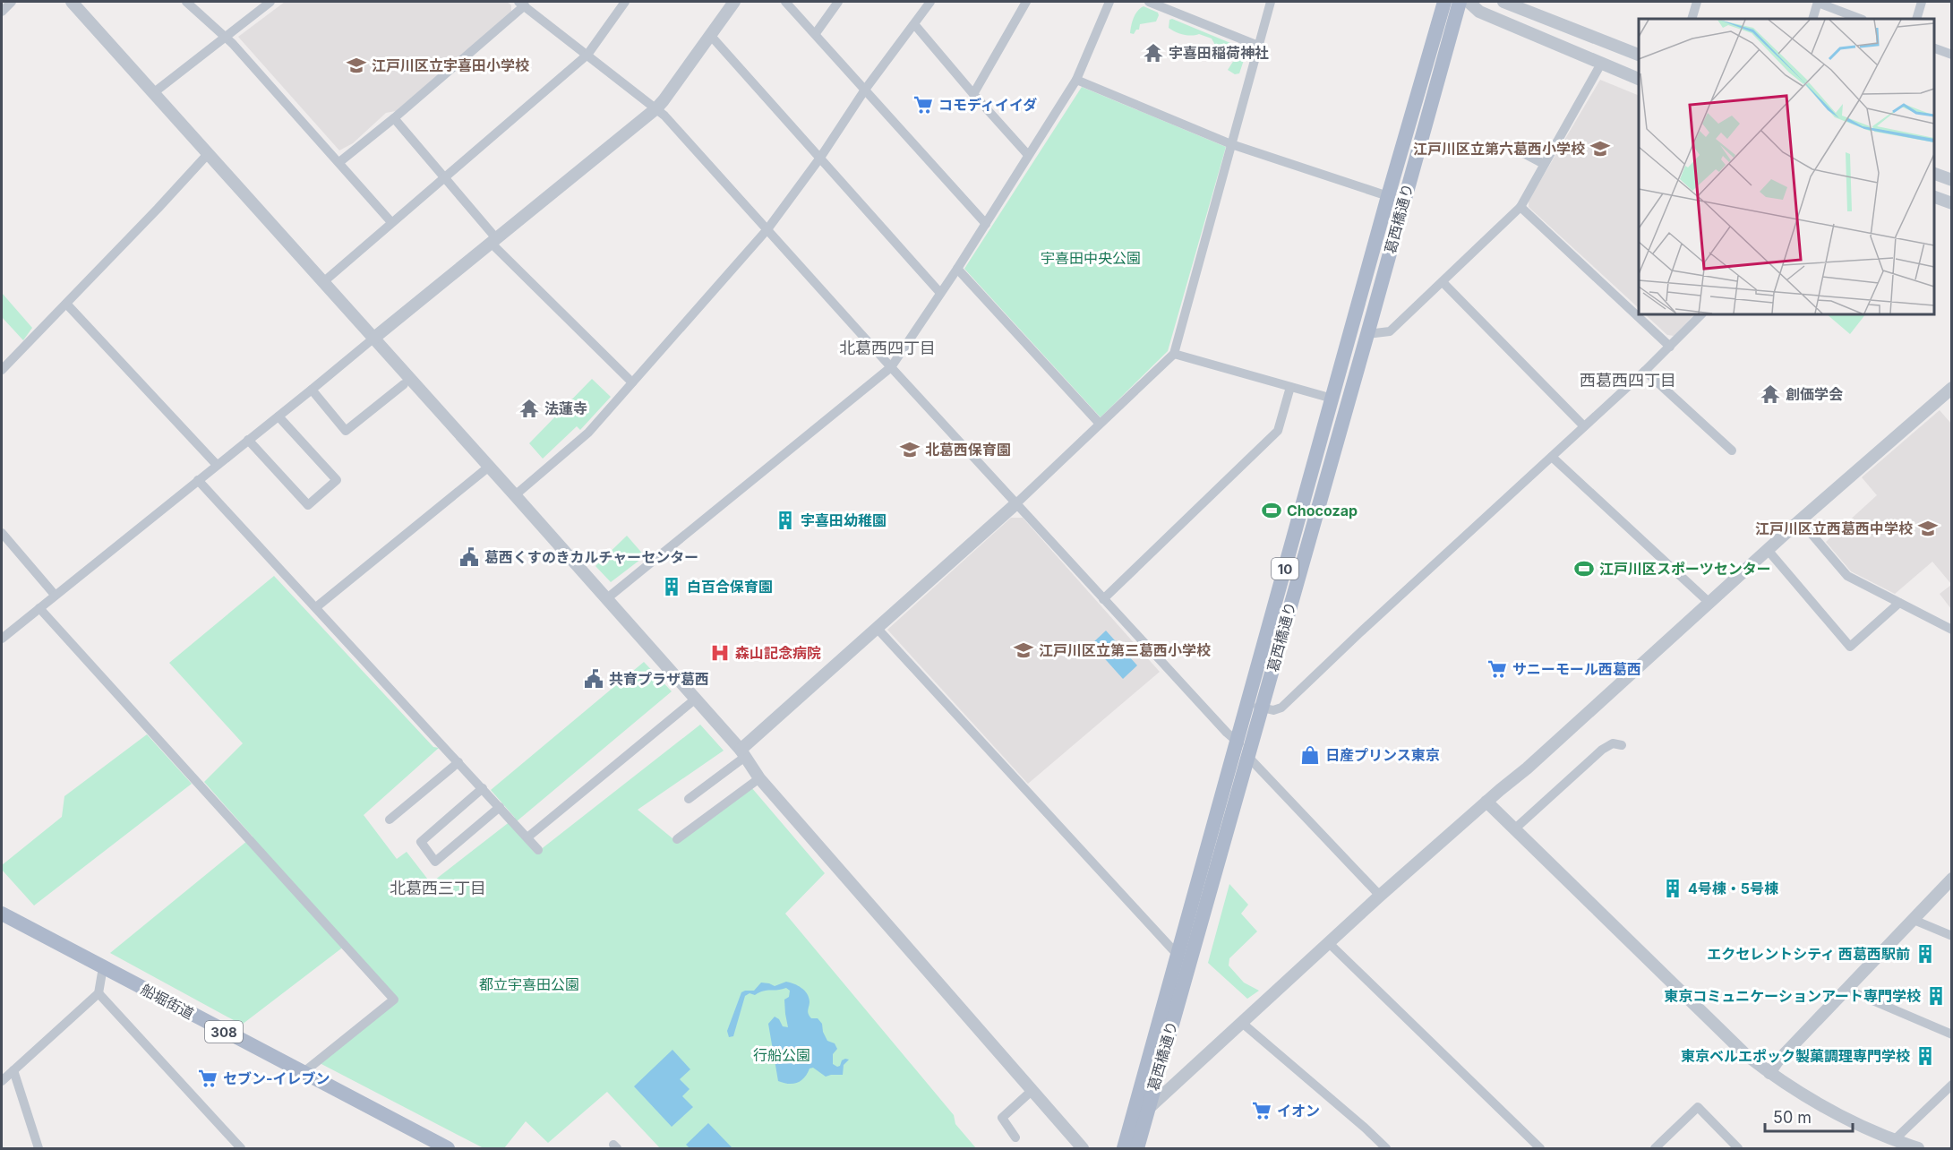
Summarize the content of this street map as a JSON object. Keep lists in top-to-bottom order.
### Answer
{
  "streets": {
    "main road": [
      "葛西橋通り",
      "10",
      "船堀街道",
      "308"
    ]
  },
  "districts": ["北葛西四丁目", "西葛西四丁目", "北葛西三丁目"],
  "parks": ["宇喜田中央公園", "都立宇喜田公園", "行船公園"],
  "places": {
    "temple": ["宇喜田稲荷神社", "創価学会", "法蓮寺"],
    "school or university": [
      "江戸川区立宇喜田小学校",
      "江戸川区立第六葛西小学校",
      "北葛西保育園",
      "江戸川区立西葛西中学校",
      "江戸川区立第三葛西小学校"
    ],
    "supermarket": [
      "コモディイイダ",
      "サニーモール西葛西",
      "セブン-イレブン",
      "イオン"
    ],
    "sports": ["Chocozap", "江戸川区スポーツセンター"],
    "building": [
      "宇喜田幼稚園",
      "白百合保育園",
      "4号棟・5号棟",
      "エクセレントシティ 西葛西駅前",
      "東京コミュニケーションアート専門学校",
      "東京ベルエポック製菓調理専門学校"
    ],
    "public building": ["葛西くすのきカルチャーセンター", "共育プラザ葛西"],
    "hospital": ["森山記念病院"],
    "shop": ["日産プリンス東京"]
  },
  "scale_bar": "50 m"
}
